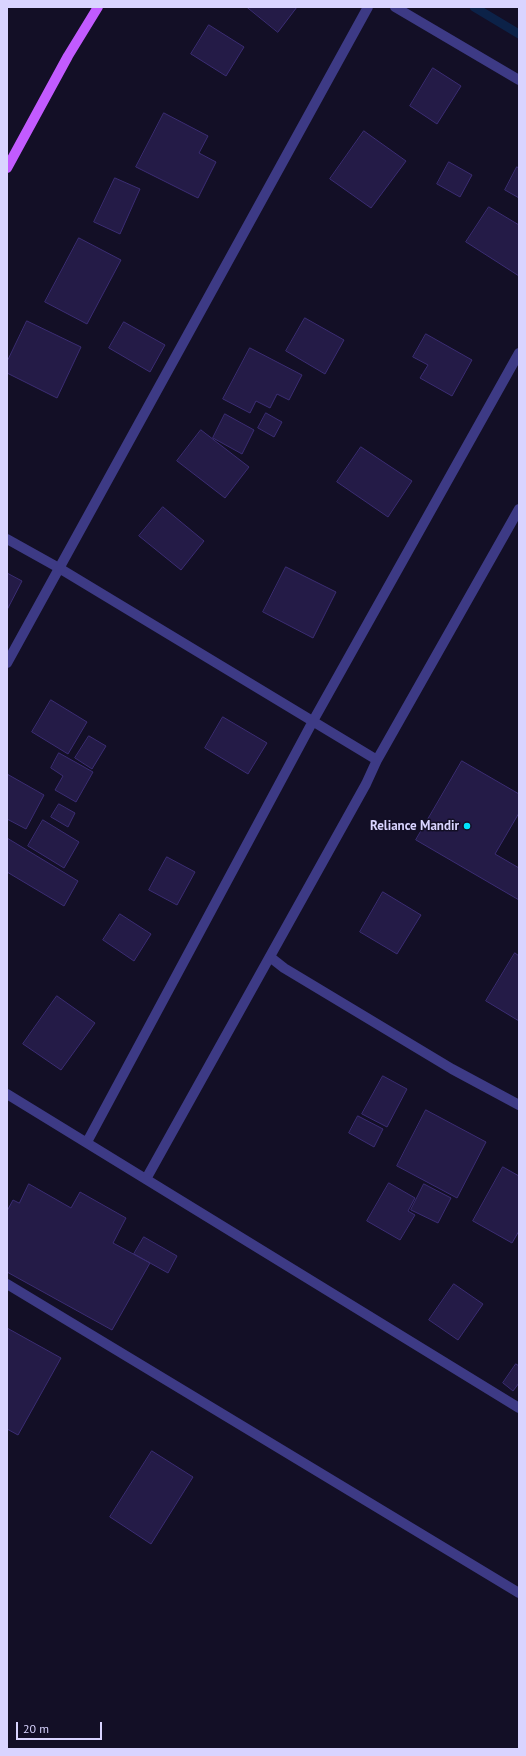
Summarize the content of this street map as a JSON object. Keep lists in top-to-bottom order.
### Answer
{
  "places": ["Reliance Mandir"],
  "scale_bar": "20 m"
}
